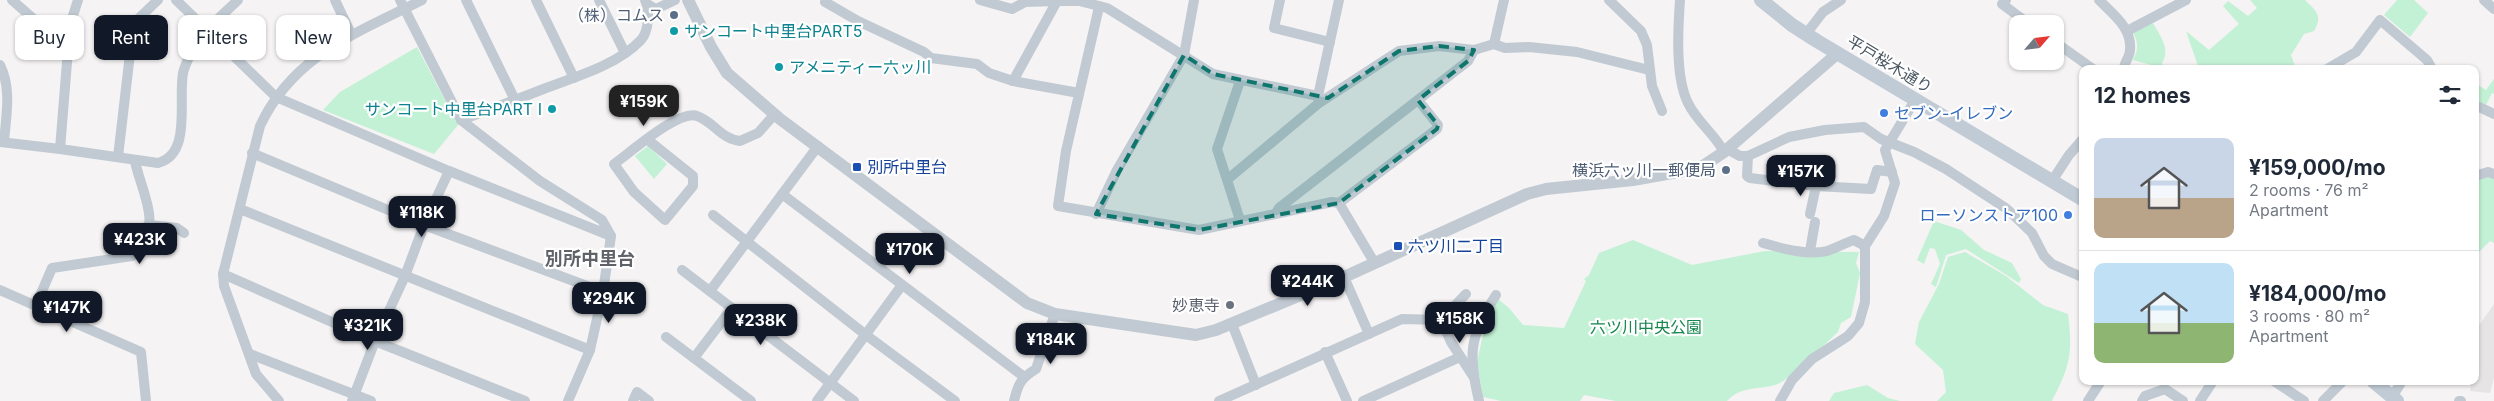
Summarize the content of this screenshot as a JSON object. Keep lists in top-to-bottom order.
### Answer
{
  "streets": {
    "main road": ["平戸桜木通り"]
  },
  "districts": ["別所中里台"],
  "parks": ["六ツ川中央公園"],
  "places": {
    "other": [
      "（株）コムス",
      "サンコート中里台PART5",
      "アメニティー六ッ川",
      "サンコート中里台PART I",
      "セブン-イレブン",
      "横浜六ッ川一郵便局",
      "ローソンストア100",
      "妙恵寺"
    ],
    "transit": ["別所中里台", "六ツ川二丁目"]
  },
  "north": "top right",
  "page": {
    "chip": [
      "Buy",
      "Rent",
      "Filters",
      "New"
    ],
    "heading": "12 homes",
    "price": [
      "¥159K",
      "¥157K",
      "¥118K",
      "¥423K",
      "¥170K",
      "¥244K",
      "¥294K",
      "¥147K",
      "¥158K",
      "¥238K",
      "¥321K",
      "¥184K"
    ],
    "list": [
      {
        "name": "¥159,000/mo",
        "note": "2 rooms · 76 m² · Apartment"
      },
      {
        "name": "¥184,000/mo",
        "note": "3 rooms · 80 m² · Apartment"
      }
    ]
  }
}
